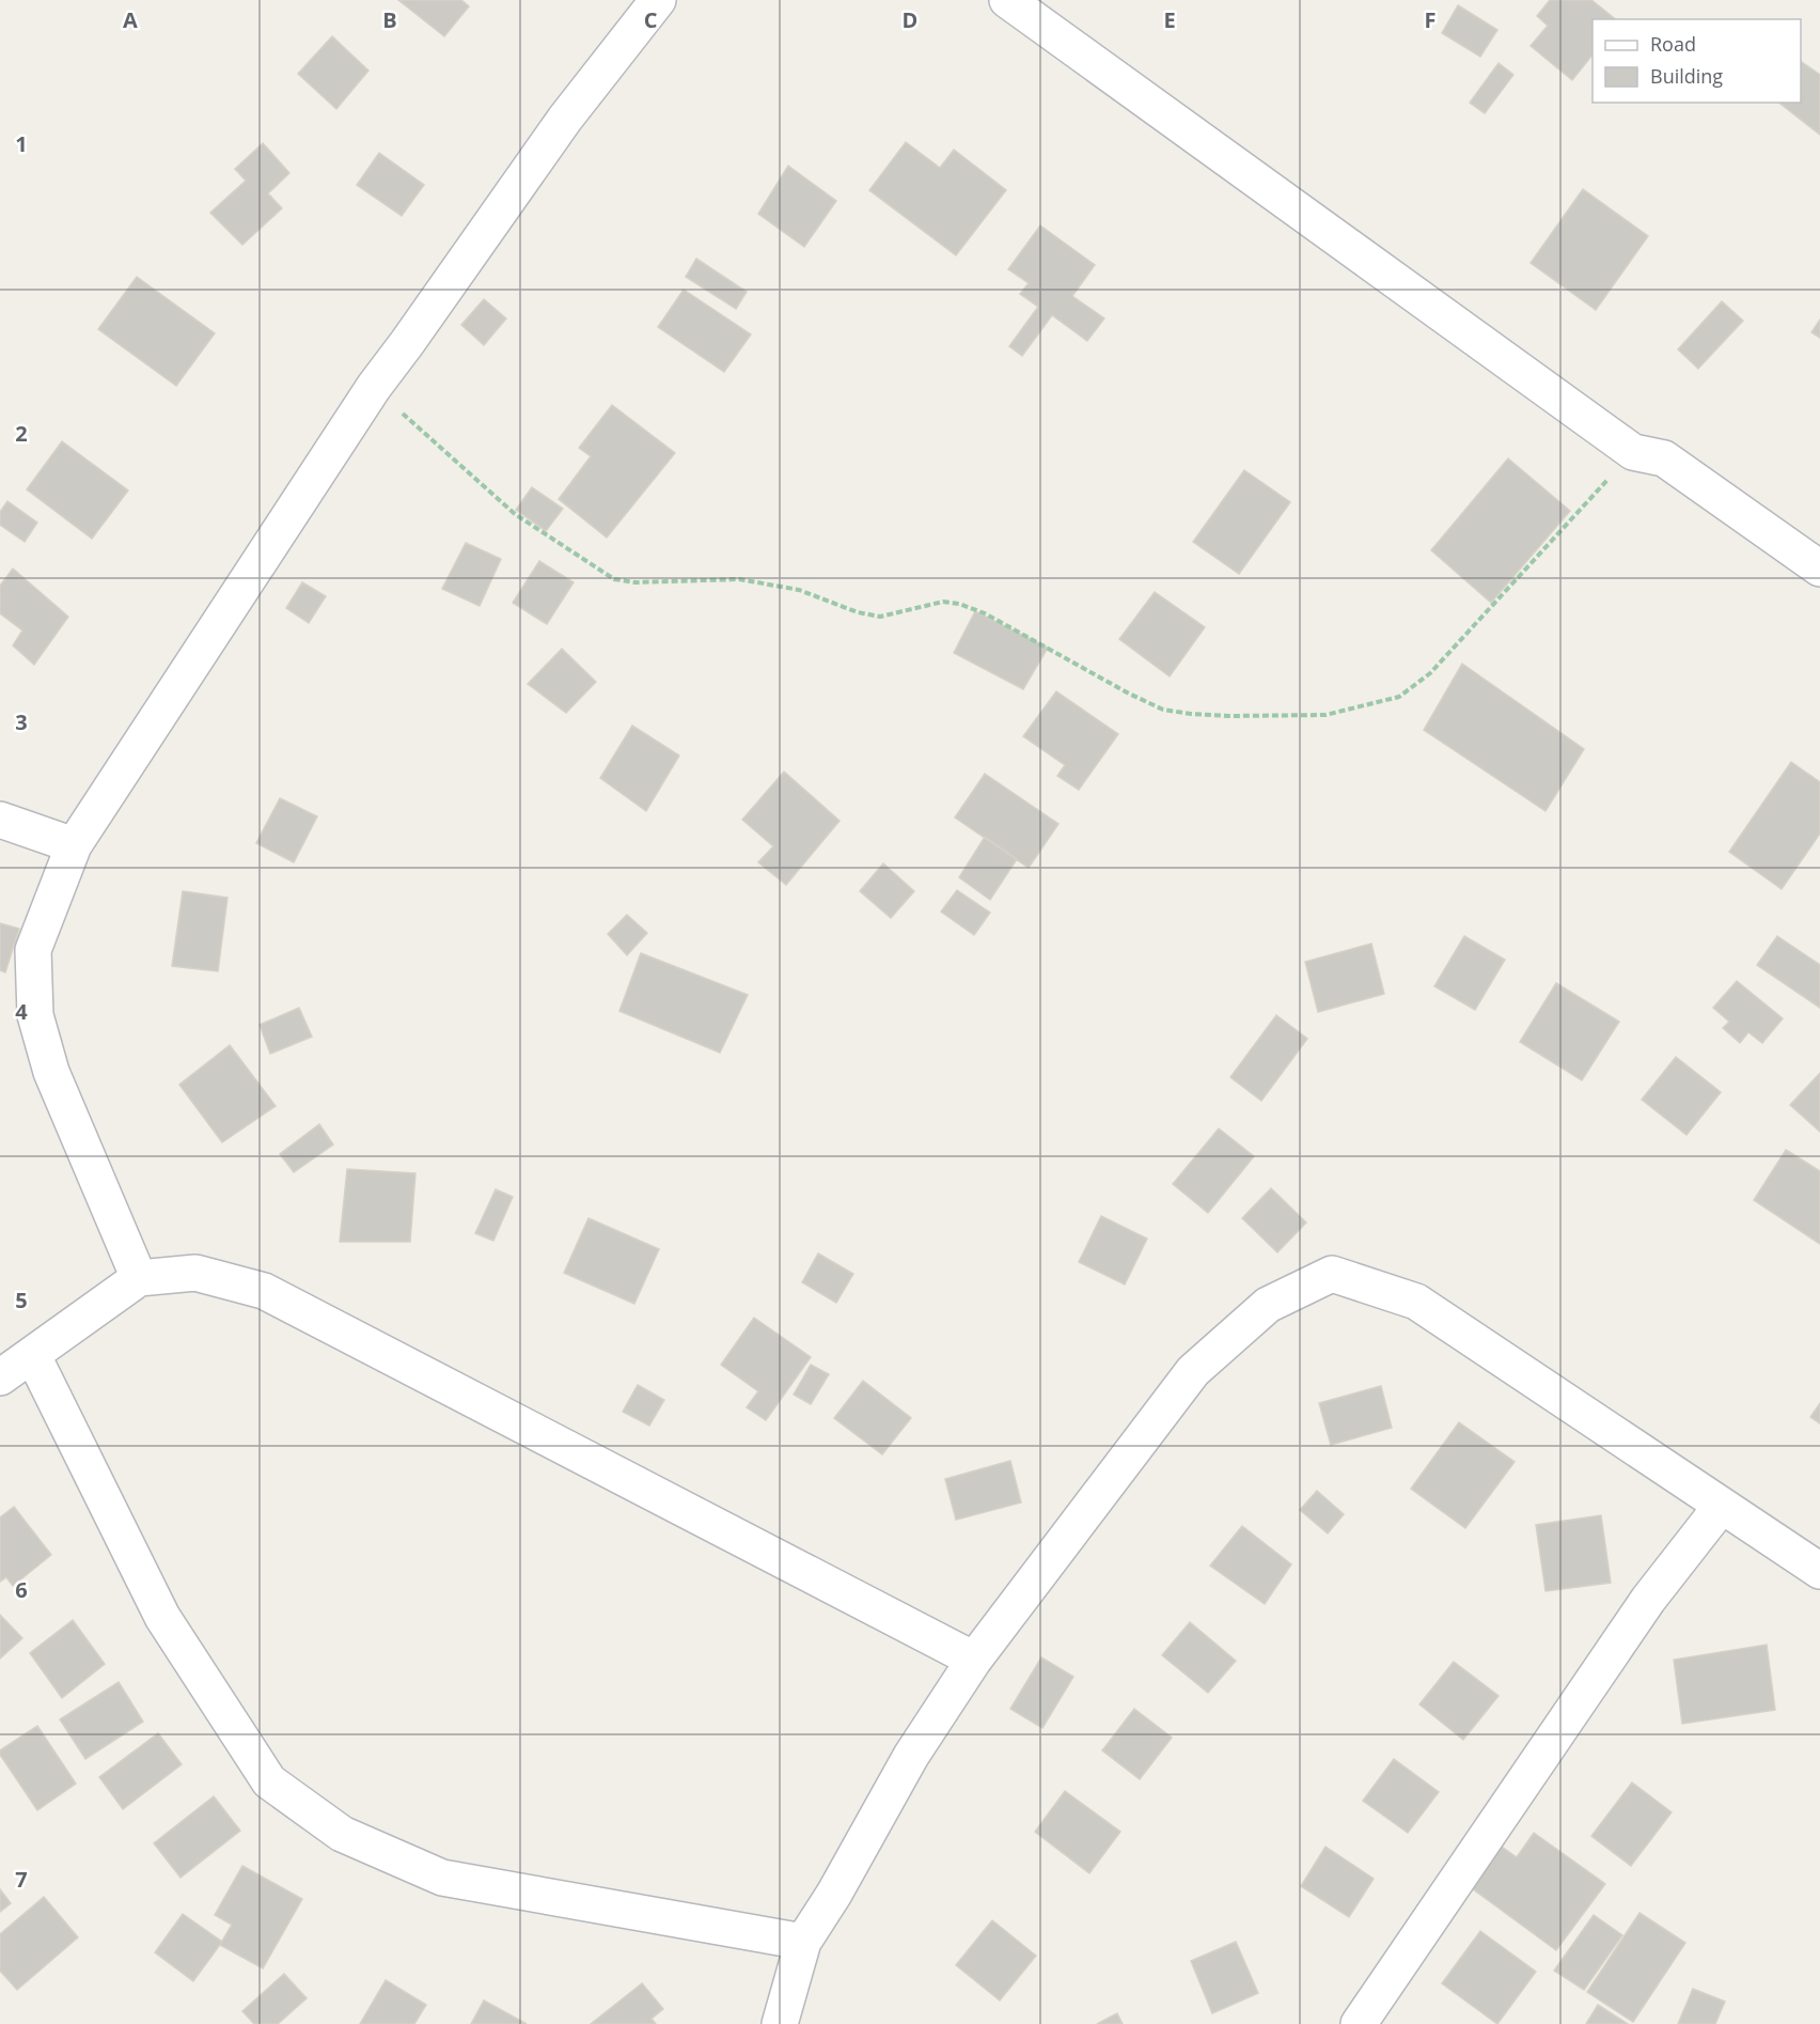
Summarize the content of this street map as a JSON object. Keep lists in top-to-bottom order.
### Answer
{
  "legend": ["Road", "Building"],
  "grid": {
    "columns": [
      "A",
      "B",
      "C",
      "D",
      "E",
      "F"
    ],
    "rows": [
      "1",
      "2",
      "3",
      "4",
      "5",
      "6",
      "7"
    ]
  }
}
